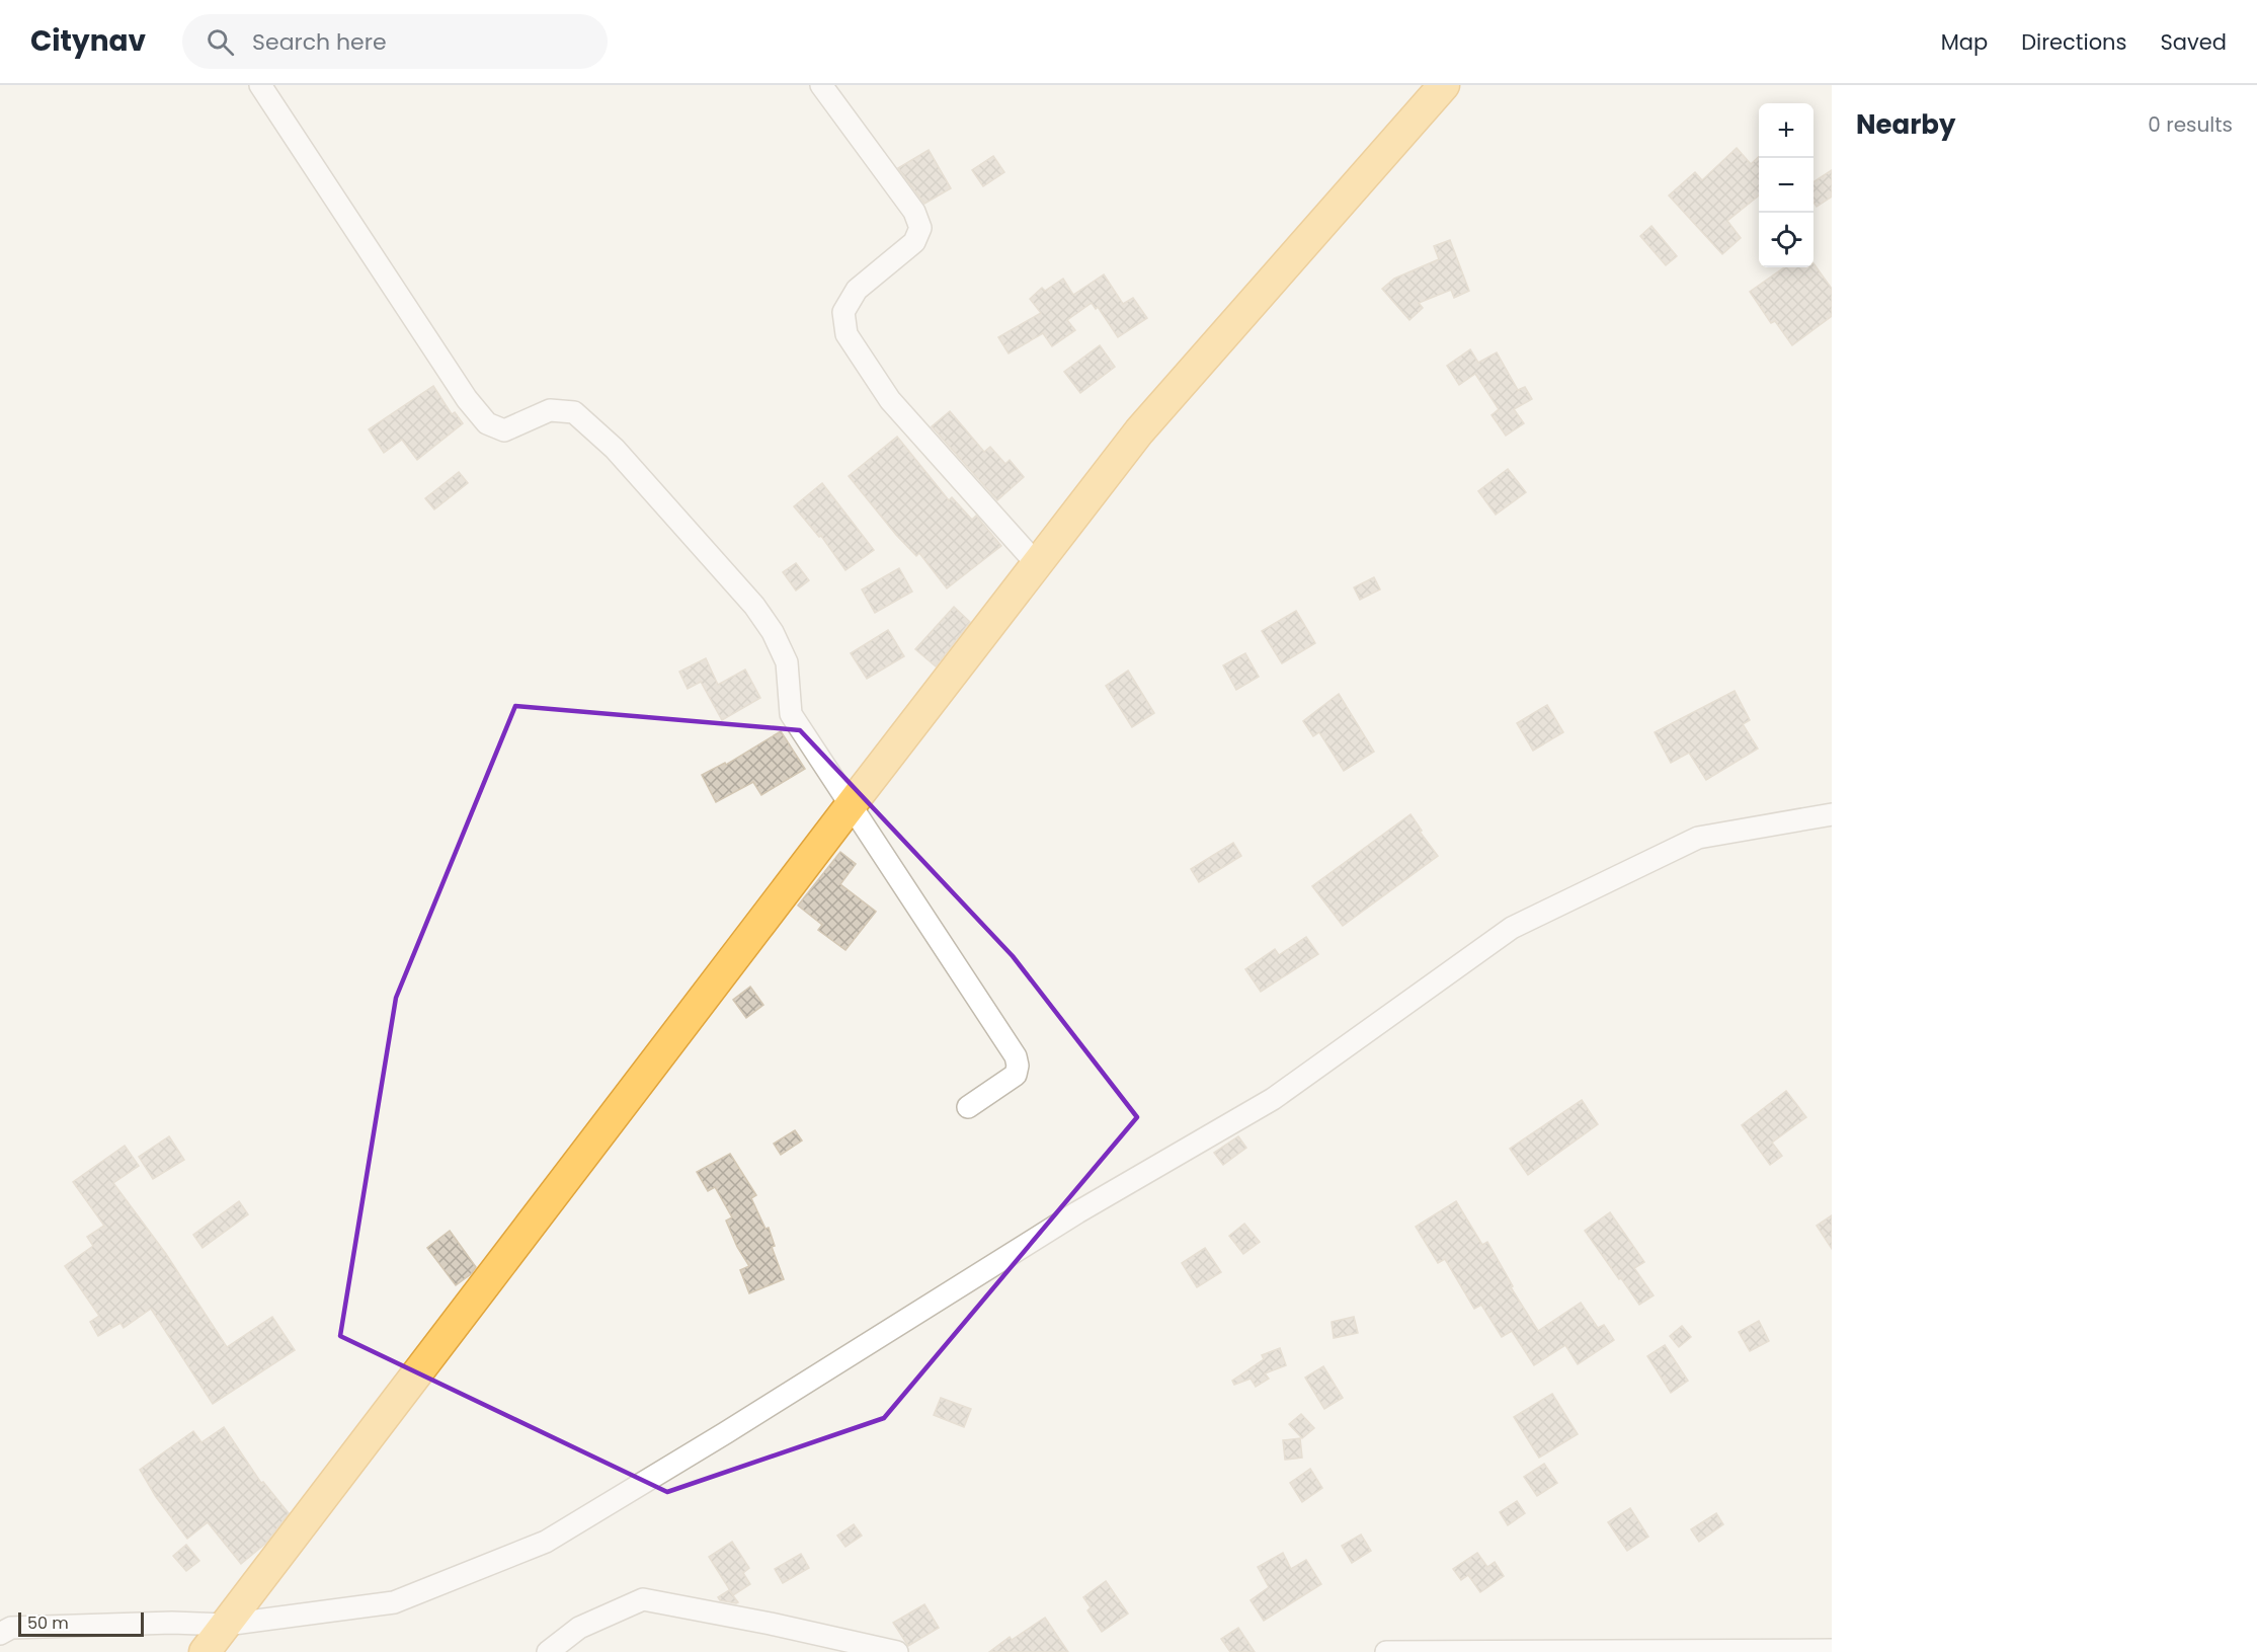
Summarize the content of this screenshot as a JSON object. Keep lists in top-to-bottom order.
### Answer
{
  "scale_bar": "50 m",
  "page": {
    "header": "Citynav",
    "search": "Search here",
    "nav": ["Map", "Directions", "Saved"],
    "heading": ["Nearby", "0 results"],
    "map_buttons": ["+", "−"],
    "scale": "50 m"
  }
}
